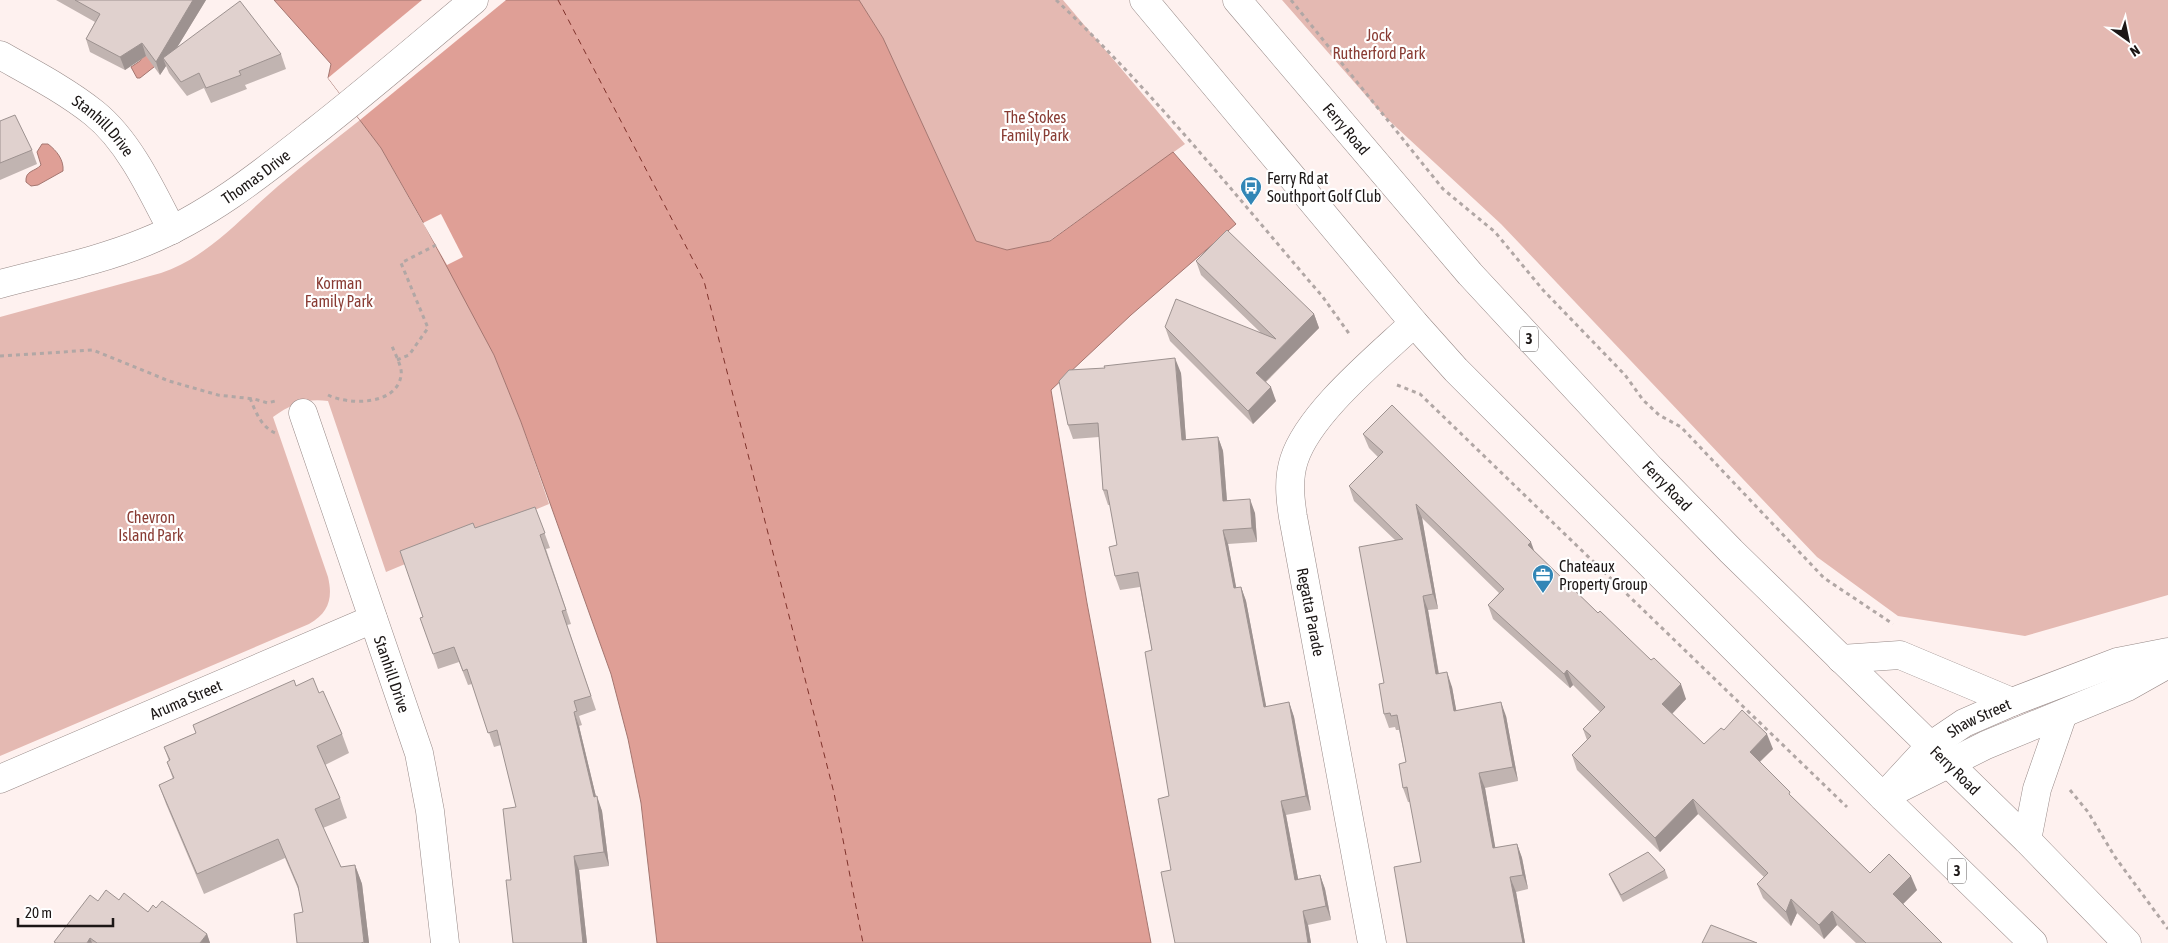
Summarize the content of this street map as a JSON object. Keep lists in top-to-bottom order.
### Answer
{
  "streets": {
    "main road": [
      "Stanhill Drive",
      "Ferry Road",
      "Thomas Drive",
      "3",
      "Regatta Parade",
      "Aruma Street",
      "Shaw Street"
    ]
  },
  "crossings": [
    ["Stanhill Drive", "Thomas Drive"],
    ["Stanhill Drive", "Aruma Street"],
    ["Ferry Road", "Shaw Street"],
    ["3", "Regatta Parade"],
    ["3", "Shaw Street"]
  ],
  "parks": [
    "Jock Rutherford Park",
    "The Stokes Family Park",
    "Korman Family Park",
    "Chevron Island Park"
  ],
  "places": {
    "bus stop": ["Ferry Rd at Southport Golf Club"],
    "office": ["Chateaux Property Group"]
  },
  "scale_bar": "20 m",
  "north": "bottom right"
}
